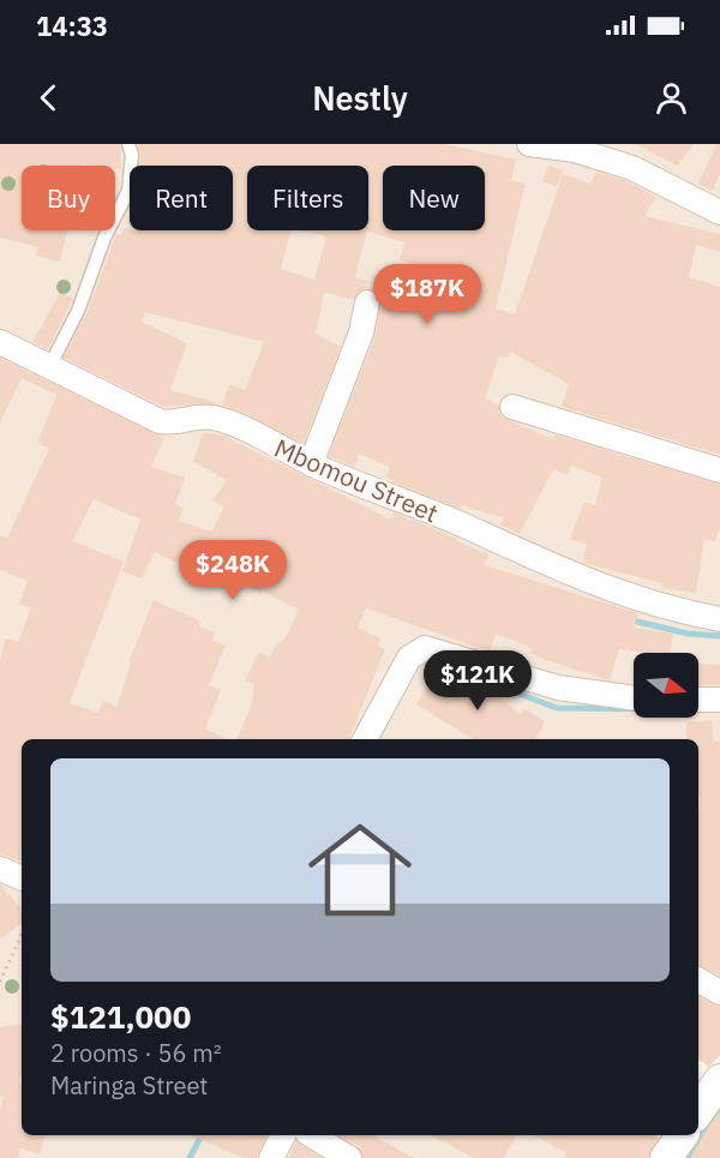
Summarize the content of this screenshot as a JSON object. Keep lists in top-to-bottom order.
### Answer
{
  "streets": {
    "street": ["Mbomou Street"]
  },
  "north": "right",
  "page": {
    "status": "14:33",
    "header": "Nestly",
    "chip": [
      "Buy",
      "Rent",
      "Filters",
      "New"
    ],
    "price": ["$187K", "$248K", "$121K"],
    "list": [
      {
        "name": "$121,000",
        "note": "2 rooms · 56 m² · Maringa Street"
      }
    ]
  }
}
